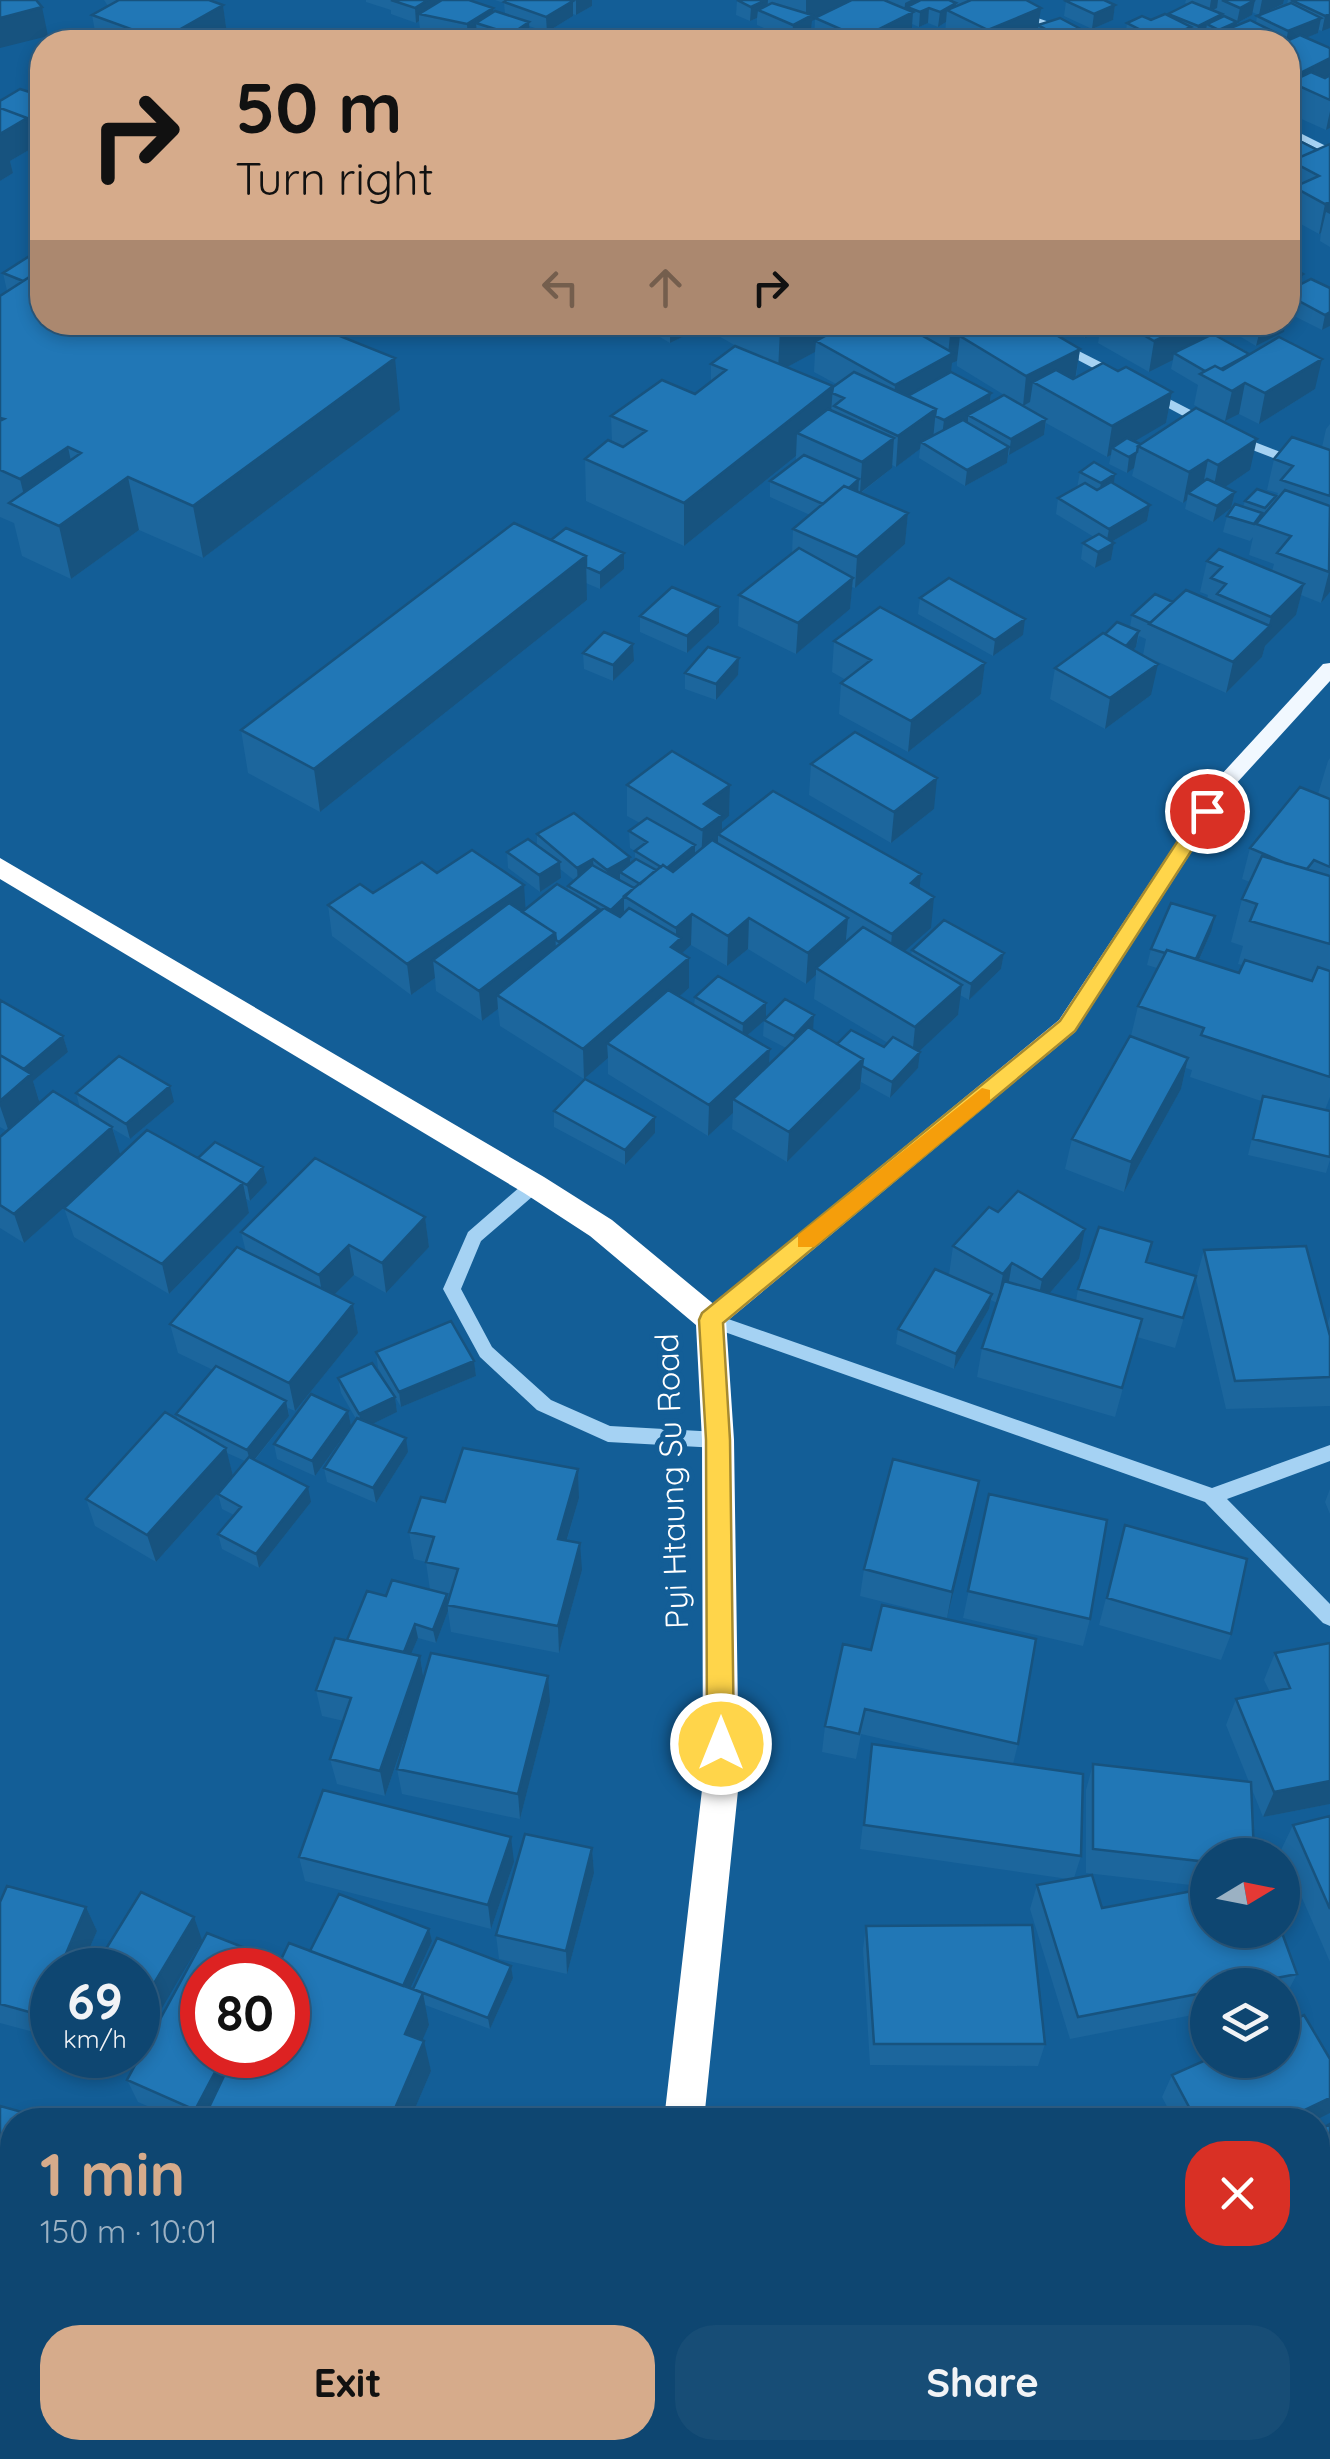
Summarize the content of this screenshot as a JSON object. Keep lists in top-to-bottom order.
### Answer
{
  "streets": {
    "highway": ["Pyi Htaung Su Road"]
  },
  "north": "right",
  "page": {
    "turn": ["50 m", "Turn right"],
    "speed": "69 km/h",
    "limit": "80",
    "heading": ["1 min", "150 m · 10:01"],
    "buttons": ["Exit", "Share"]
  }
}
